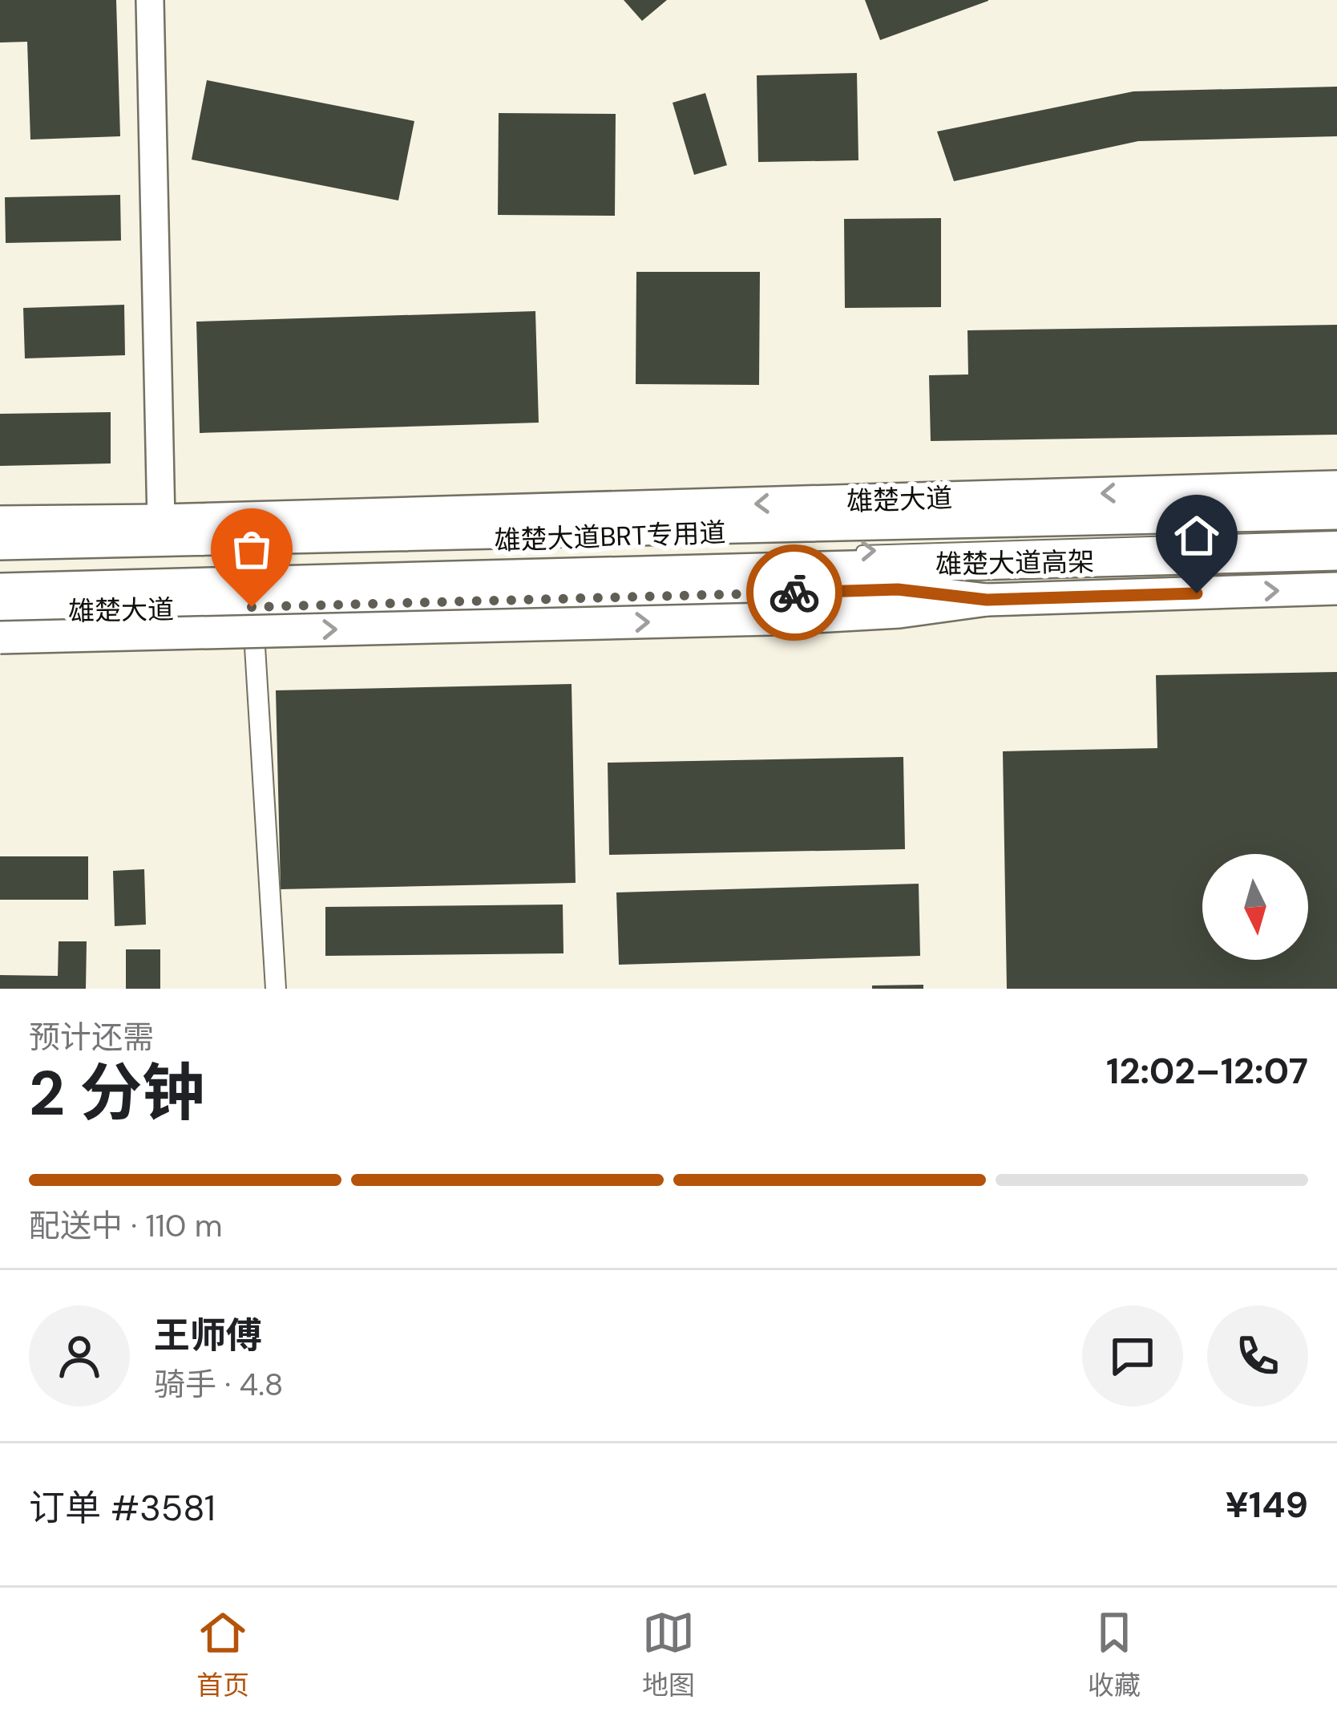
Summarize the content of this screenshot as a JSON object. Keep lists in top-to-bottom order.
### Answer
{
  "streets": {
    "main road": ["雄楚大道", "雄楚大道高架"]
  },
  "north": "bottom",
  "page": {
    "heading": ["2 分钟", "预计还需", "12:02–12:07"],
    "panel": [
      "王师傅",
      "骑手 · 4.8",
      "订单 #3581",
      "¥149"
    ],
    "bar": "配送中 · 110 m",
    "tabs": ["首页", "地图", "收藏"]
  }
}
